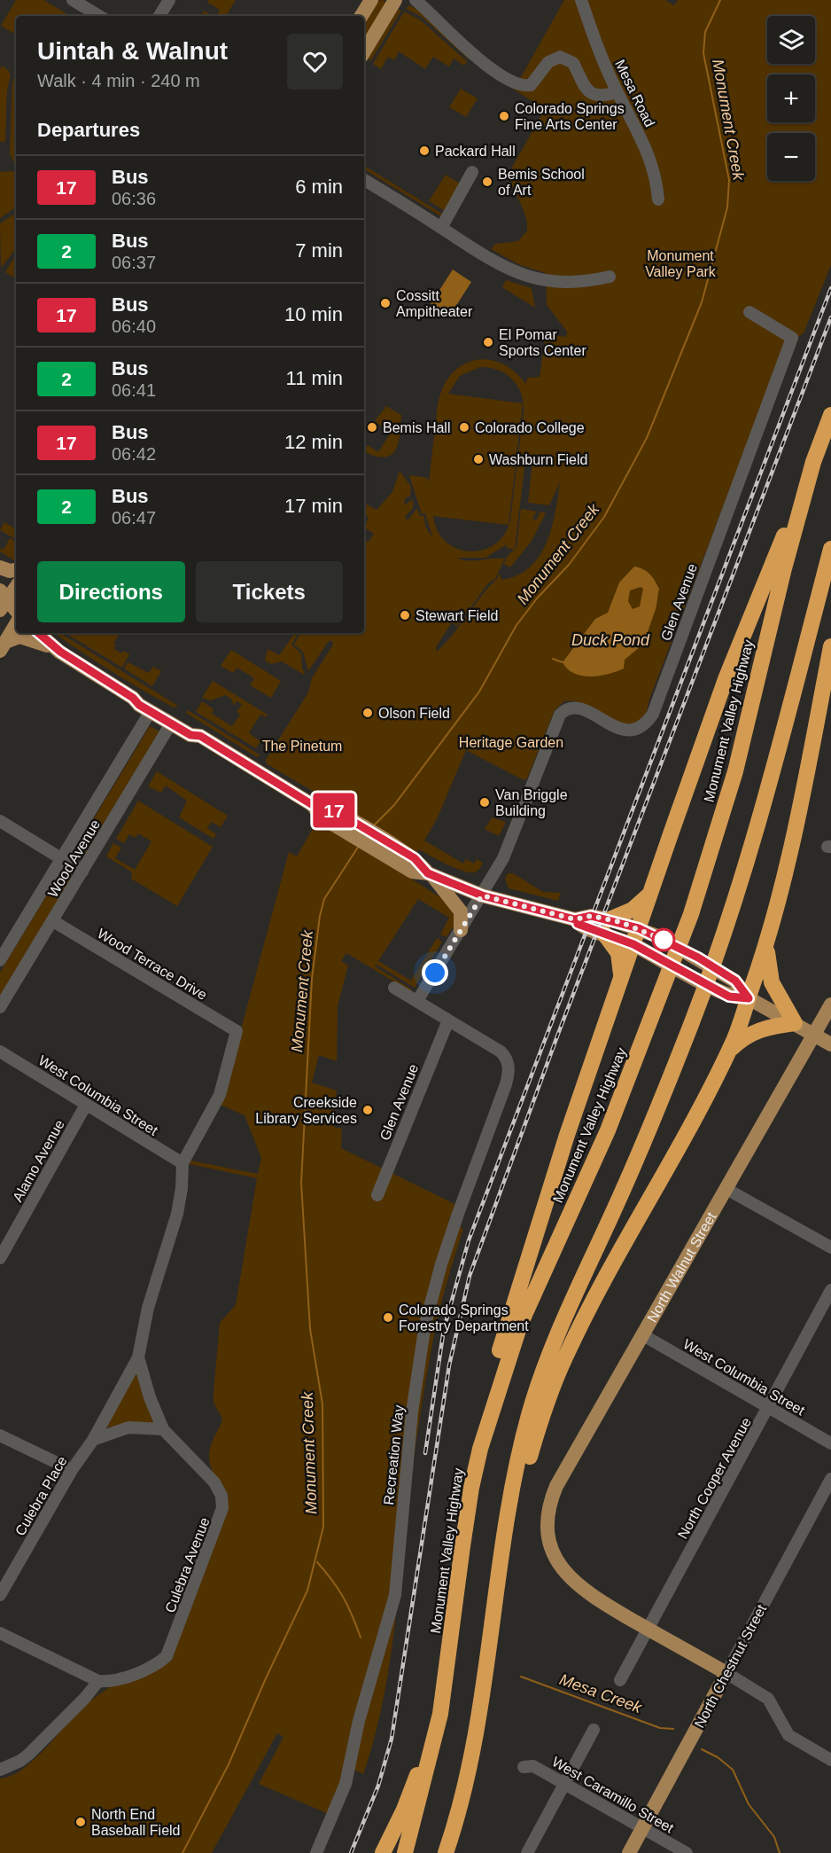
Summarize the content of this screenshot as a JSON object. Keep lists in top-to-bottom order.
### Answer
{
  "streets": {
    "highway": ["Monument Valley Highway"],
    "main road": ["North Walnut Street", "North Chestnut Street"],
    "street": [
      "Mesa Road",
      "Glen Avenue",
      "Wood Avenue",
      "Wood Terrace Drive",
      "West Columbia Street",
      "Alamo Avenue",
      "Recreation Way",
      "North Cooper Avenue",
      "Culebra Place",
      "Culebra Avenue",
      "West Caramillo Street"
    ]
  },
  "crossings": [
    ["Glen Avenue", "Recreation Way"],
    ["Wood Avenue", "Wood Terrace Drive"],
    ["Wood Terrace Drive", "Culebra Avenue"],
    ["West Columbia Street", "Alamo Avenue"],
    ["West Columbia Street", "North Walnut Street"],
    ["West Columbia Street", "North Cooper Avenue"],
    ["West Columbia Street", "Culebra Avenue"],
    ["North Walnut Street", "North Cooper Avenue"],
    ["North Walnut Street", "North Chestnut Street"],
    ["Culebra Place", "Culebra Avenue"],
    ["North Chestnut Street", "West Caramillo Street"]
  ],
  "water": ["Monument Creek", "Duck Pond", "Mesa Creek"],
  "parks": ["Monument Valley Park", "Heritage Garden", "The Pinetum"],
  "places": [
    "Colorado Springs Fine Arts Center",
    "Packard Hall",
    "Bemis School of Art",
    "Cossitt Ampitheater",
    "El Pomar Sports Center",
    "Bemis Hall",
    "Colorado College",
    "Washburn Field",
    "Stewart Field",
    "Olson Field",
    "Van Briggle Building",
    "Creekside Library Services",
    "Colorado Springs Forestry Department",
    "North End Baseball Field"
  ],
  "lines": ["bus line 17"],
  "page": {
    "on_map": "17",
    "map_buttons": ["+", "−"],
    "heading": [
      ["Uintah & Walnut", "Walk · 4 min · 240 m"],
      "Departures"
    ],
    "list": [
      {
        "mark": "17",
        "name": "Bus",
        "note": "06:36",
        "value": "6 min"
      },
      {
        "mark": "2",
        "name": "Bus",
        "note": "06:37",
        "value": "7 min"
      },
      {
        "mark": "17",
        "name": "Bus",
        "note": "06:40",
        "value": "10 min"
      },
      {
        "mark": "2",
        "name": "Bus",
        "note": "06:41",
        "value": "11 min"
      },
      {
        "mark": "17",
        "name": "Bus",
        "note": "06:42",
        "value": "12 min"
      },
      {
        "mark": "2",
        "name": "Bus",
        "note": "06:47",
        "value": "17 min"
      }
    ],
    "buttons": ["Directions", "Tickets"]
  }
}
